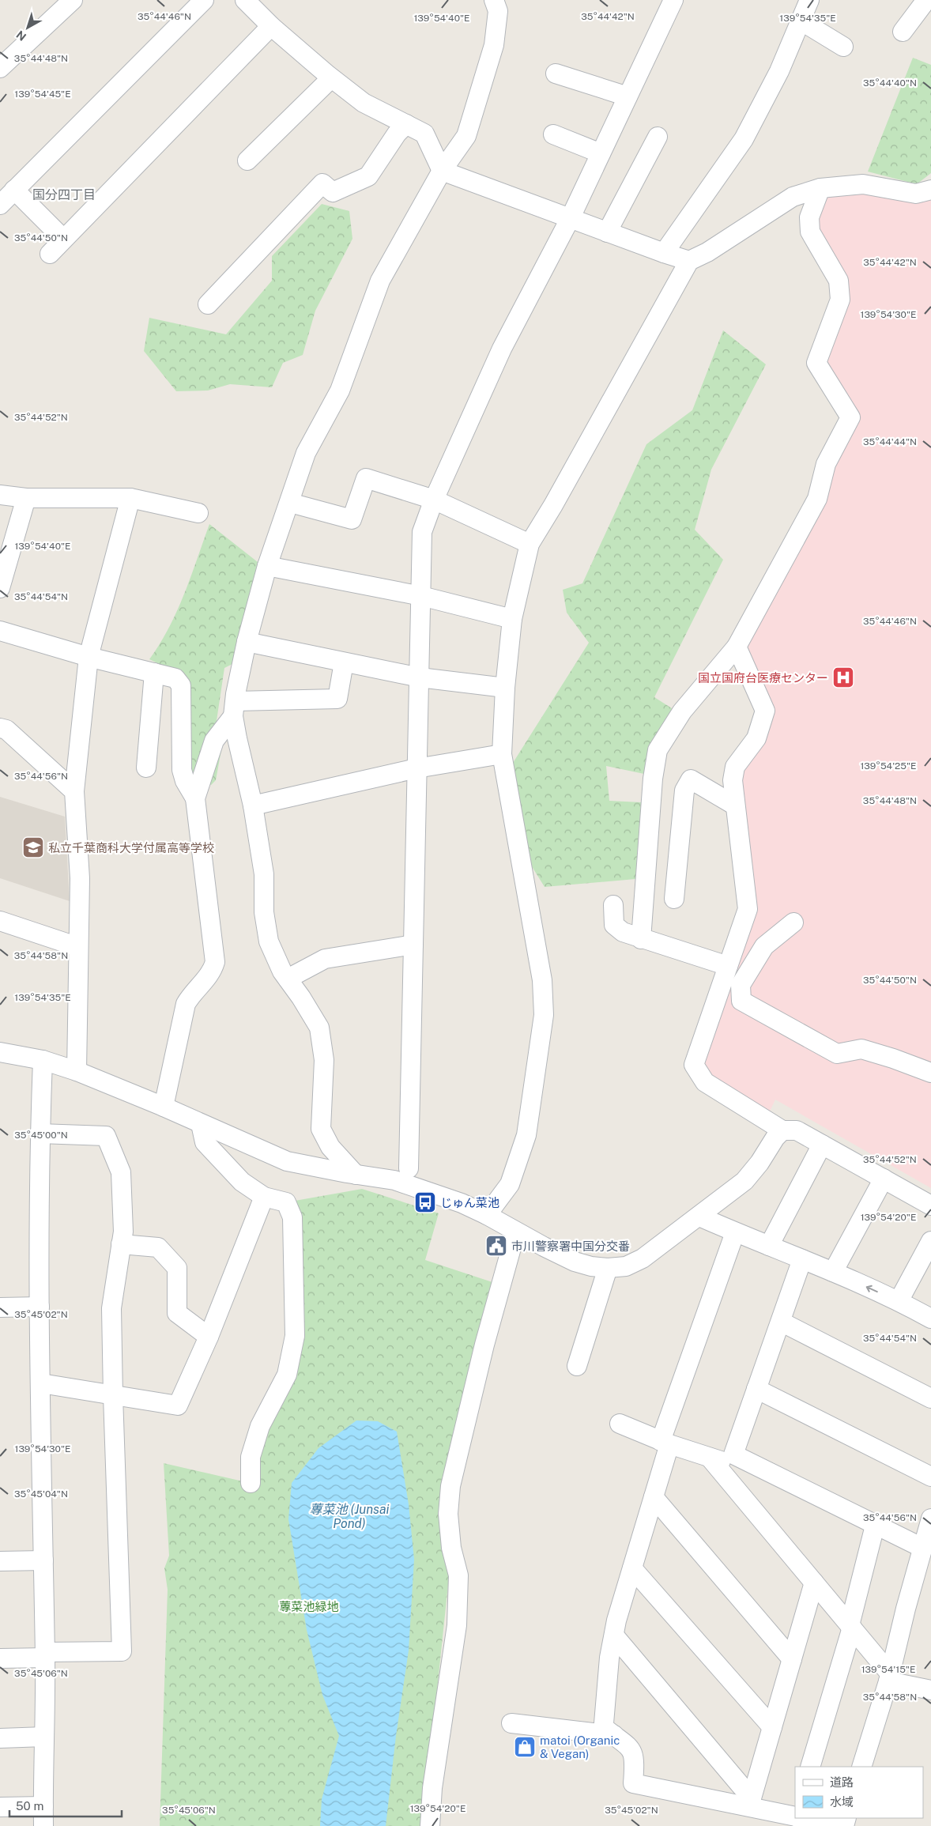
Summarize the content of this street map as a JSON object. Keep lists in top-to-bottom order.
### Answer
{
  "districts": ["国分四丁目"],
  "water": ["蓴菜池 (Junsai Pond)"],
  "parks": ["蓴菜池緑地"],
  "places": {
    "hospital": ["国立国府台医療センター"],
    "school or university": ["私立千葉商科大学付属高等学校"],
    "bus stop": ["じゅん菜池"],
    "public building": ["市川警察署中国分交番"],
    "shop": ["matoi (Organic & Vegan)"]
  },
  "legend": ["道路", "水域"],
  "scale_bar": "50 m",
  "north": "bottom left",
  "coordinates": [
    "35°44'46\"N",
    "35°44'42\"N",
    "139°54'40\"E",
    "139°54'35\"E",
    "35°44'48\"N",
    "35°44'40\"N",
    "139°54'45\"E",
    "35°44'50\"N",
    "139°54'30\"E",
    "35°44'52\"N",
    "35°44'44\"N",
    "35°44'54\"N",
    "139°54'25\"E",
    "35°44'56\"N",
    "35°44'58\"N",
    "35°45'00\"N",
    "139°54'20\"E",
    "35°45'02\"N",
    "35°45'04\"N",
    "139°54'15\"E",
    "35°45'06\"N"
  ]
}
